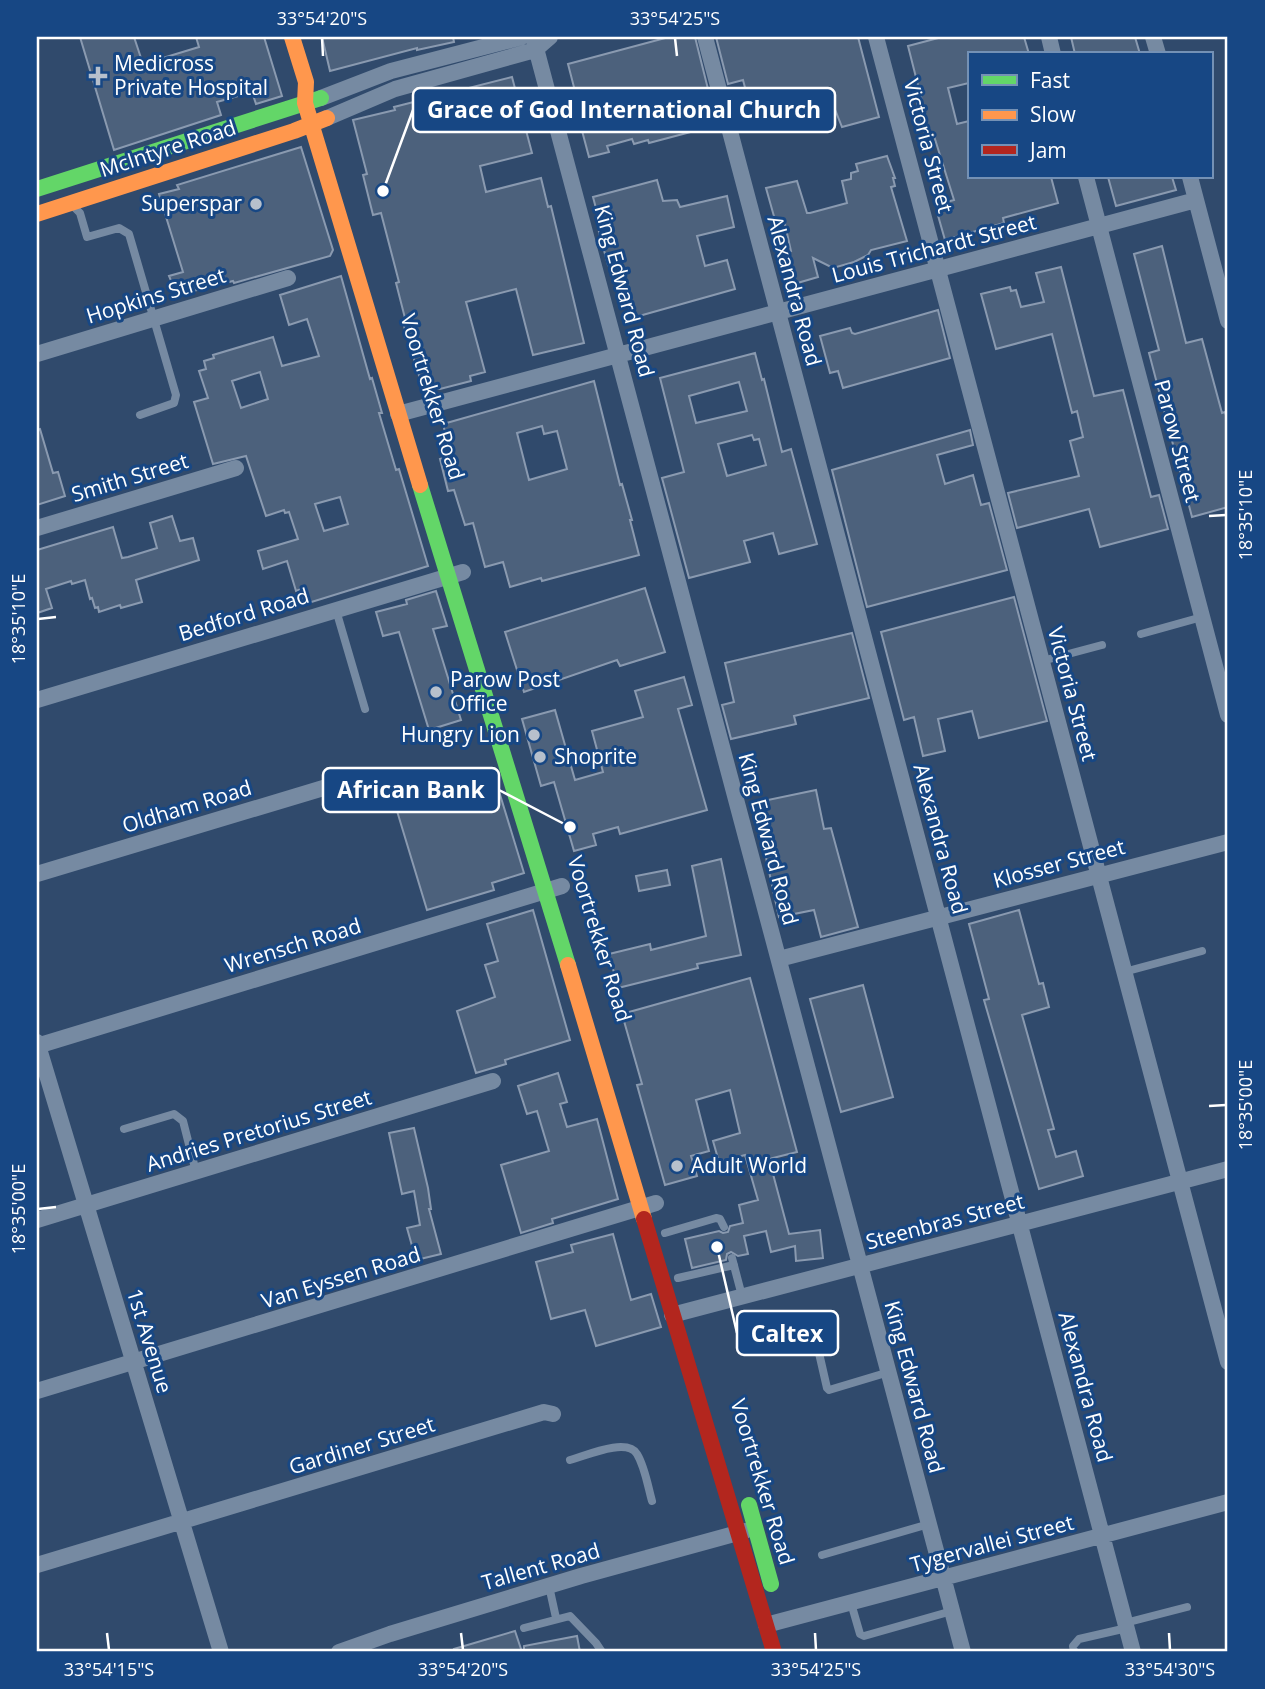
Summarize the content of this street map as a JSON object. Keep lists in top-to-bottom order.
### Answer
{
  "streets": {
    "main road": ["McIntyre Road", "Voortrekker Road"],
    "street": [
      "Victoria Street",
      "Louis Trichardt Street",
      "King Edward Road",
      "Alexandra Road",
      "Hopkins Street",
      "Parow Street",
      "Smith Street",
      "Bedford Road",
      "Oldham Road",
      "Klosser Street",
      "Wrensch Road",
      "Andries Pretorius Street",
      "Steenbras Street",
      "Van Eyssen Road",
      "1st Avenue",
      "Gardiner Street",
      "Tygervallei Street",
      "Tallent Road"
    ]
  },
  "crossings": [
    ["Victoria Street", "Louis Trichardt Street"],
    ["Victoria Street", "Klosser Street"],
    ["Victoria Street", "Steenbras Street"],
    ["McIntyre Road", "Voortrekker Road"],
    ["Louis Trichardt Street", "King Edward Road"],
    ["Louis Trichardt Street", "Alexandra Road"],
    ["Louis Trichardt Street", "Voortrekker Road"],
    ["Louis Trichardt Street", "Parow Street"],
    ["King Edward Road", "Klosser Street"],
    ["King Edward Road", "Steenbras Street"],
    ["King Edward Road", "Tygervallei Street"],
    ["Alexandra Road", "Klosser Street"],
    ["Alexandra Road", "Steenbras Street"],
    ["Alexandra Road", "Tygervallei Street"],
    ["Voortrekker Road", "Bedford Road"],
    ["Voortrekker Road", "Wrensch Road"],
    ["Voortrekker Road", "Steenbras Street"],
    ["Voortrekker Road", "Van Eyssen Road"],
    ["Voortrekker Road", "Tygervallei Street"],
    ["Voortrekker Road", "Tallent Road"],
    ["Wrensch Road", "1st Avenue"],
    ["Andries Pretorius Street", "1st Avenue"],
    ["Van Eyssen Road", "1st Avenue"],
    ["1st Avenue", "Gardiner Street"]
  ],
  "places": {
    "health": ["Medicross Private Hospital"],
    "other": [
      "Grace of God International Church",
      "Superspar",
      "Parow Post Office",
      "Hungry Lion",
      "Shoprite",
      "African Bank",
      "Adult World",
      "Caltex"
    ]
  },
  "legend": ["Fast", "Slow", "Jam"],
  "coordinates": [
    "33°54'20\"S",
    "33°54'25\"S",
    "18°35'10\"E",
    "18°35'00\"E",
    "33°54'15\"S",
    "33°54'30\"S"
  ]
}
